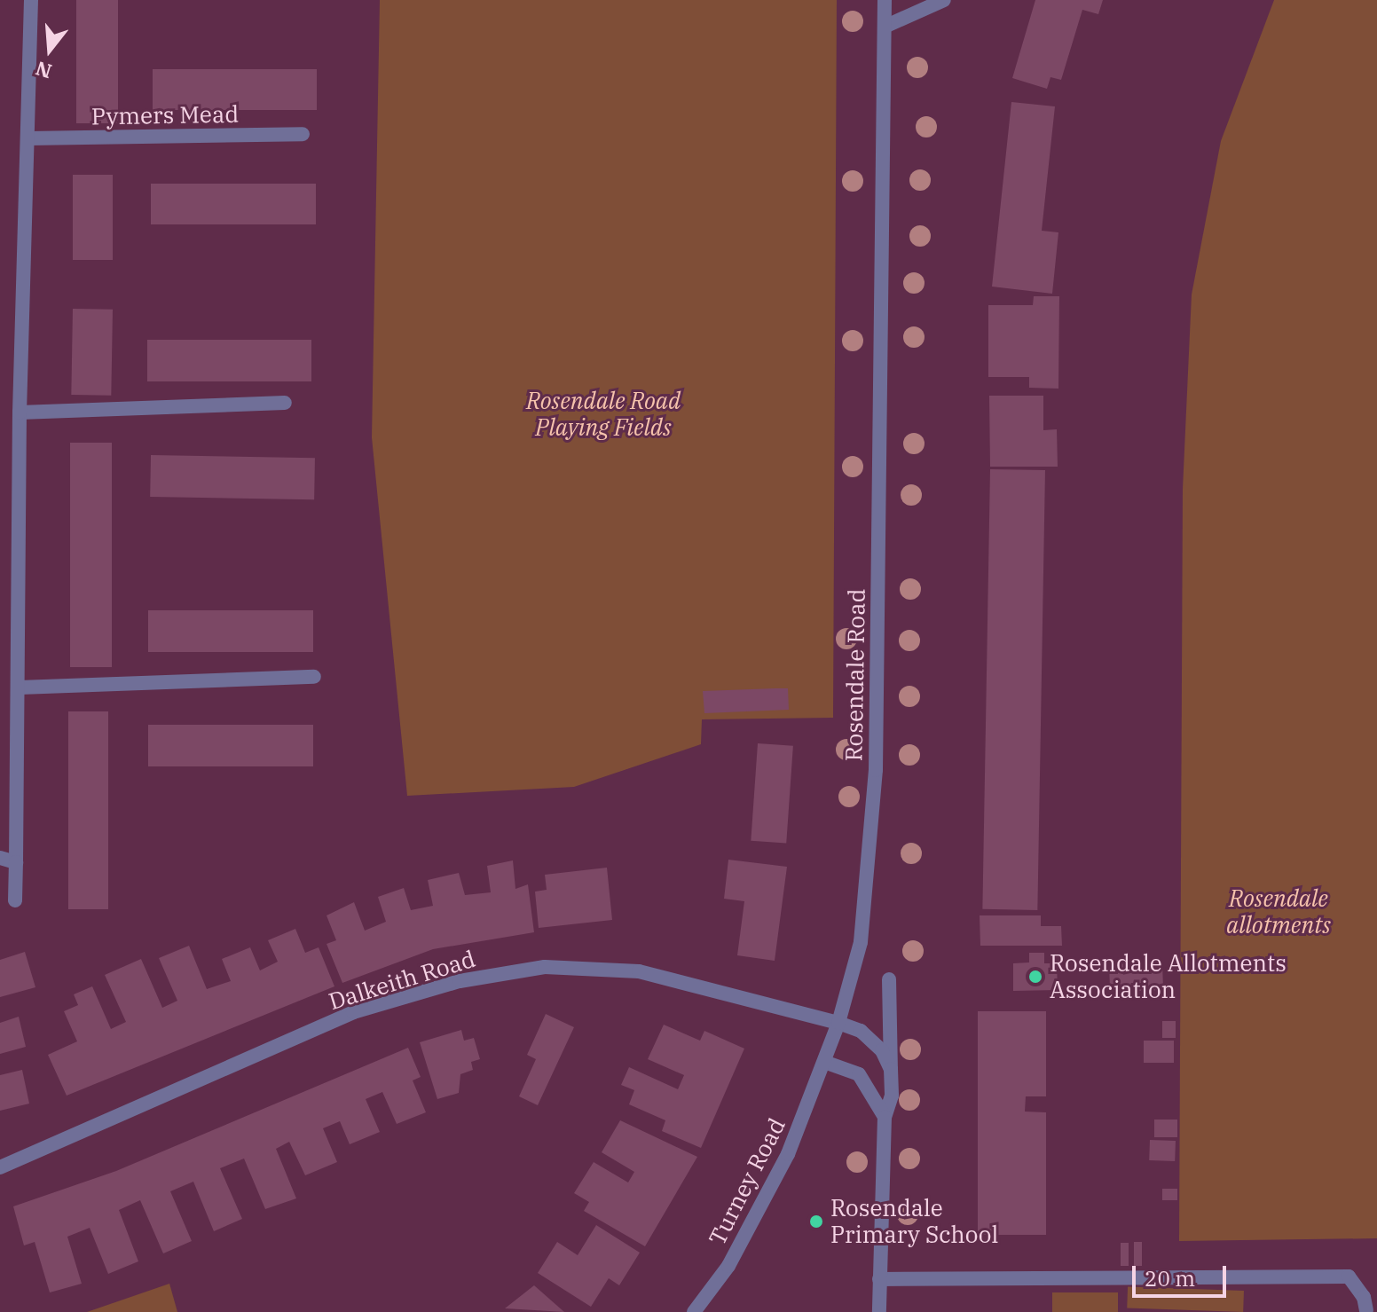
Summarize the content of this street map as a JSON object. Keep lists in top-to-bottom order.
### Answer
{
  "streets": {
    "street": [
      "Pymers Mead",
      "Rosendale Road",
      "Dalkeith Road",
      "Turney Road"
    ]
  },
  "crossings": [
    ["Rosendale Road", "Dalkeith Road"],
    ["Rosendale Road", "Turney Road"]
  ],
  "parks": ["Rosendale Road Playing Fields", "Rosendale allotments"],
  "places": ["Rosendale Allotments Association", "Rosendale Primary School"],
  "scale_bar": "20 m",
  "north": "bottom"
}
